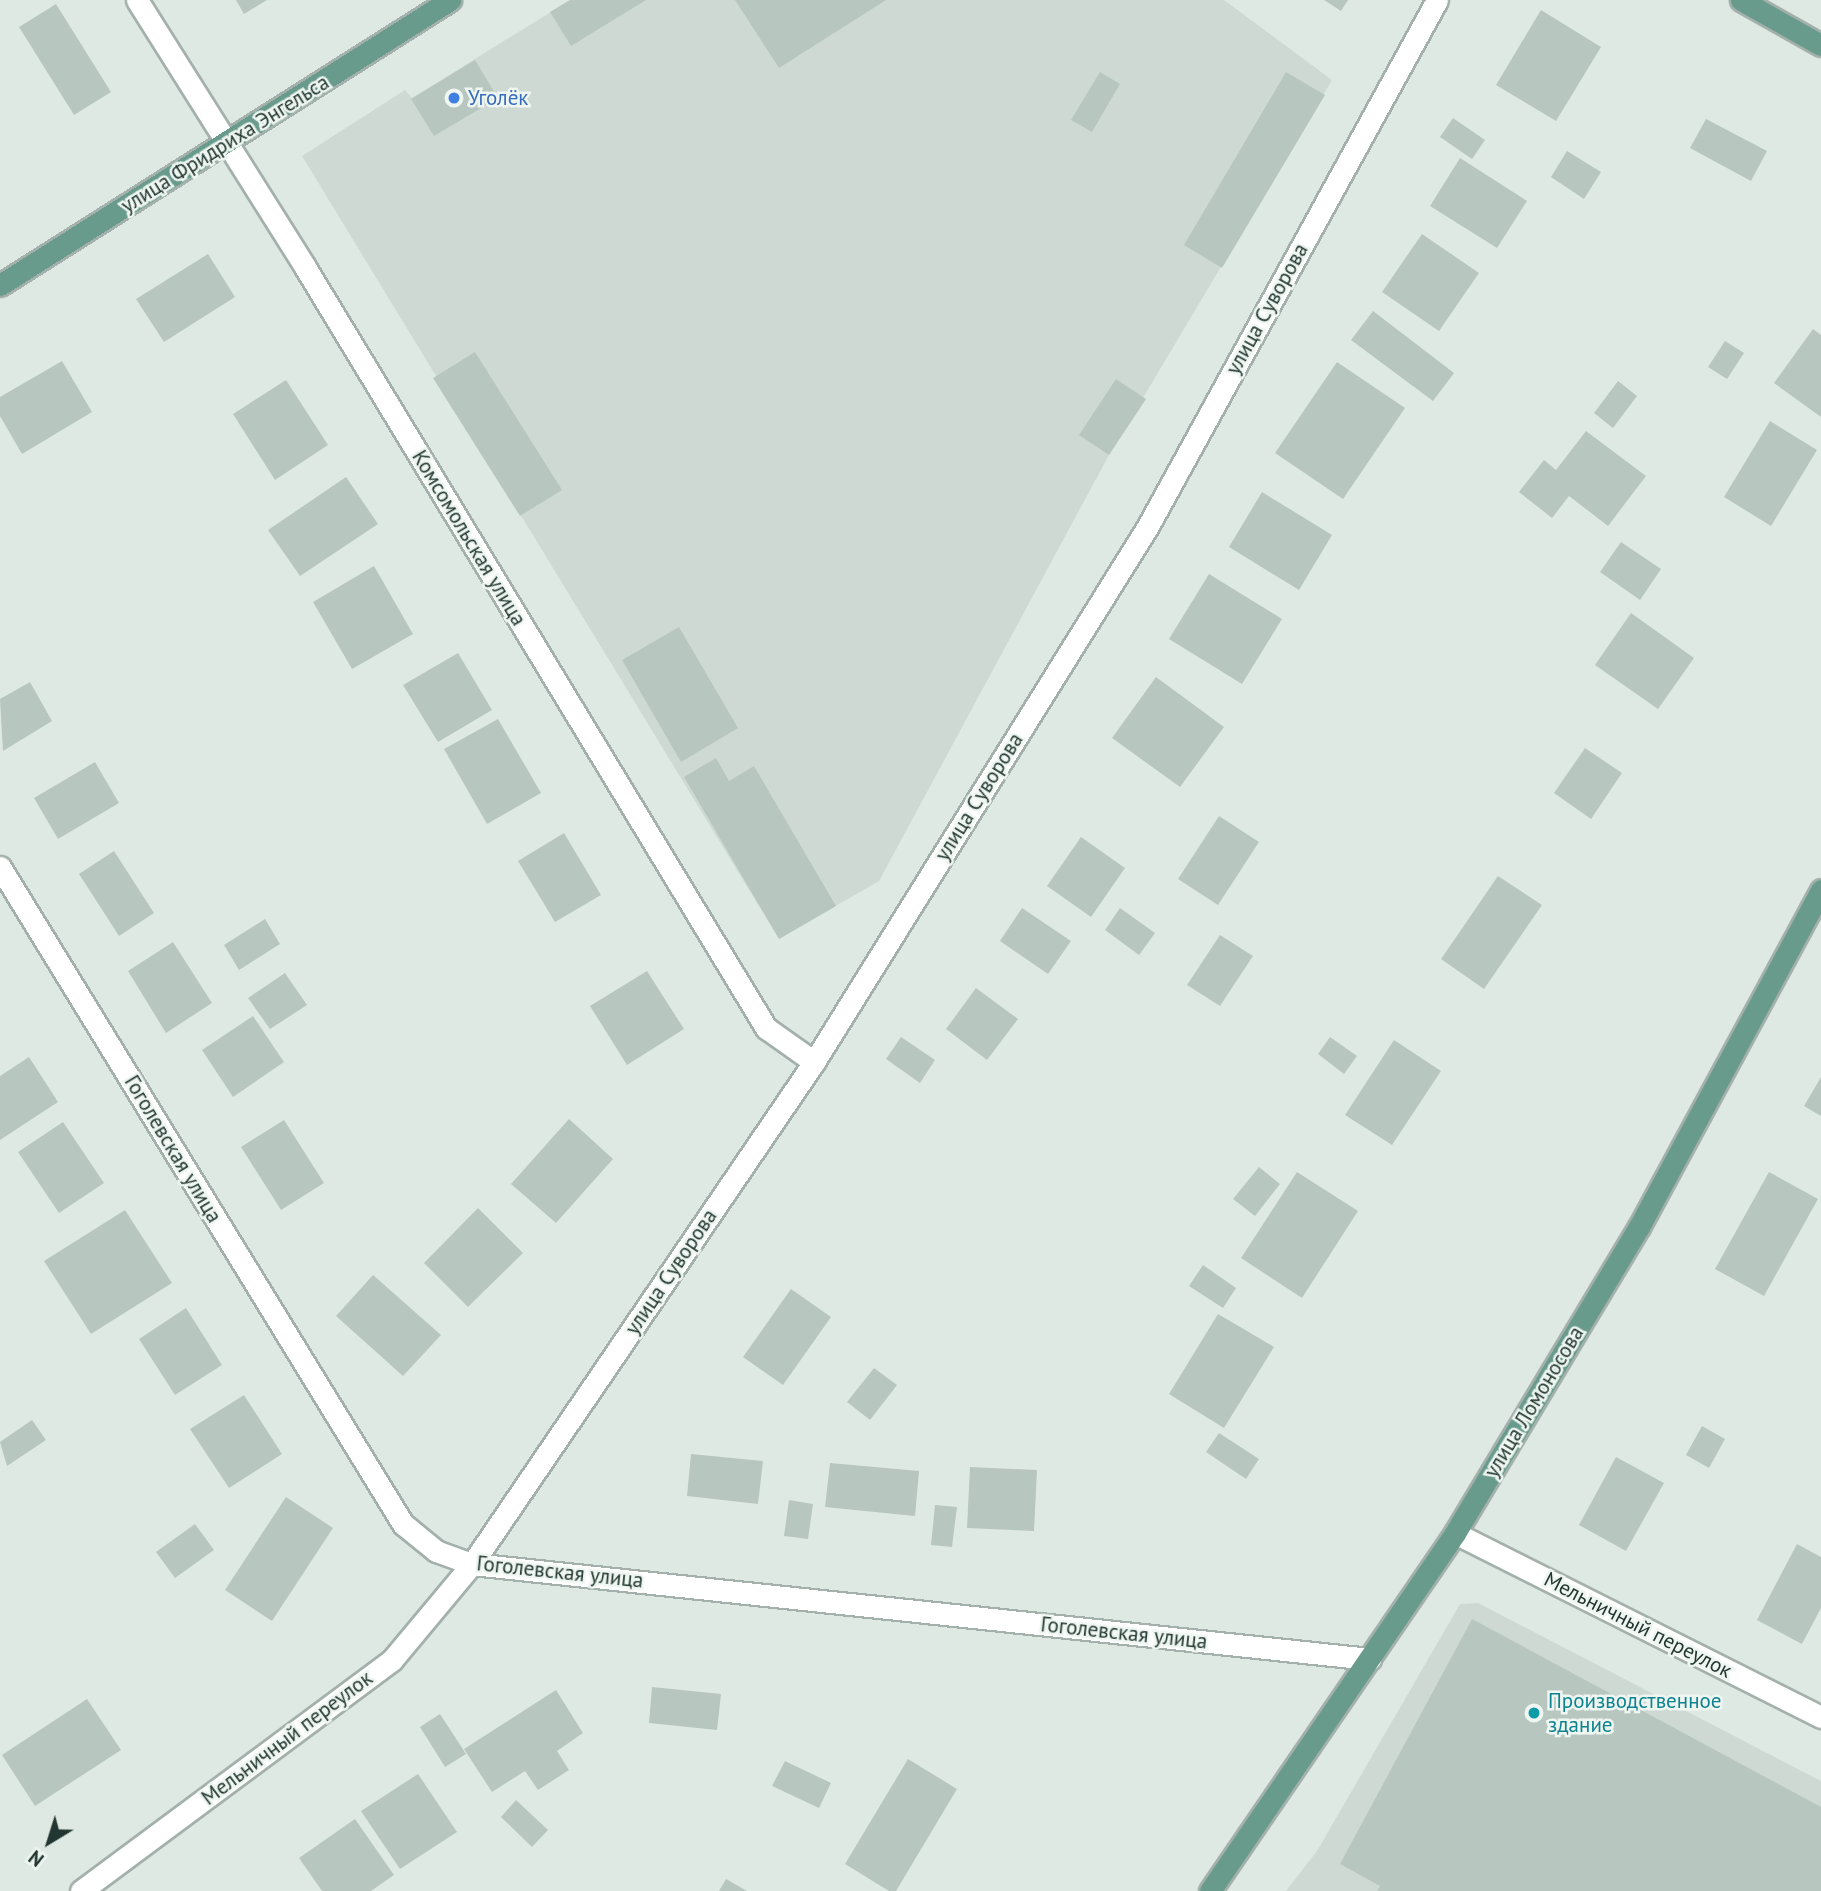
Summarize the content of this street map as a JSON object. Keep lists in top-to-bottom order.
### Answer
{
  "streets": {
    "main road": ["улица Фридриха Энгельса", "улица Ломоносова"],
    "street": [
      "улица Суворова",
      "Комсомольская улица",
      "Гоголевская улица",
      "Мельничный переулок"
    ]
  },
  "crossings": [
    ["улица Фридриха Энгельса", "Комсомольская улица"],
    ["улица Суворова", "Комсомольская улица"],
    ["улица Суворова", "Гоголевская улица"],
    ["улица Суворова", "Мельничный переулок"],
    ["Гоголевская улица", "улица Ломоносова"],
    ["Гоголевская улица", "Мельничный переулок"],
    ["улица Ломоносова", "Мельничный переулок"]
  ],
  "places": ["Уголёк", "Производственное здание"],
  "north": "bottom left"
}
